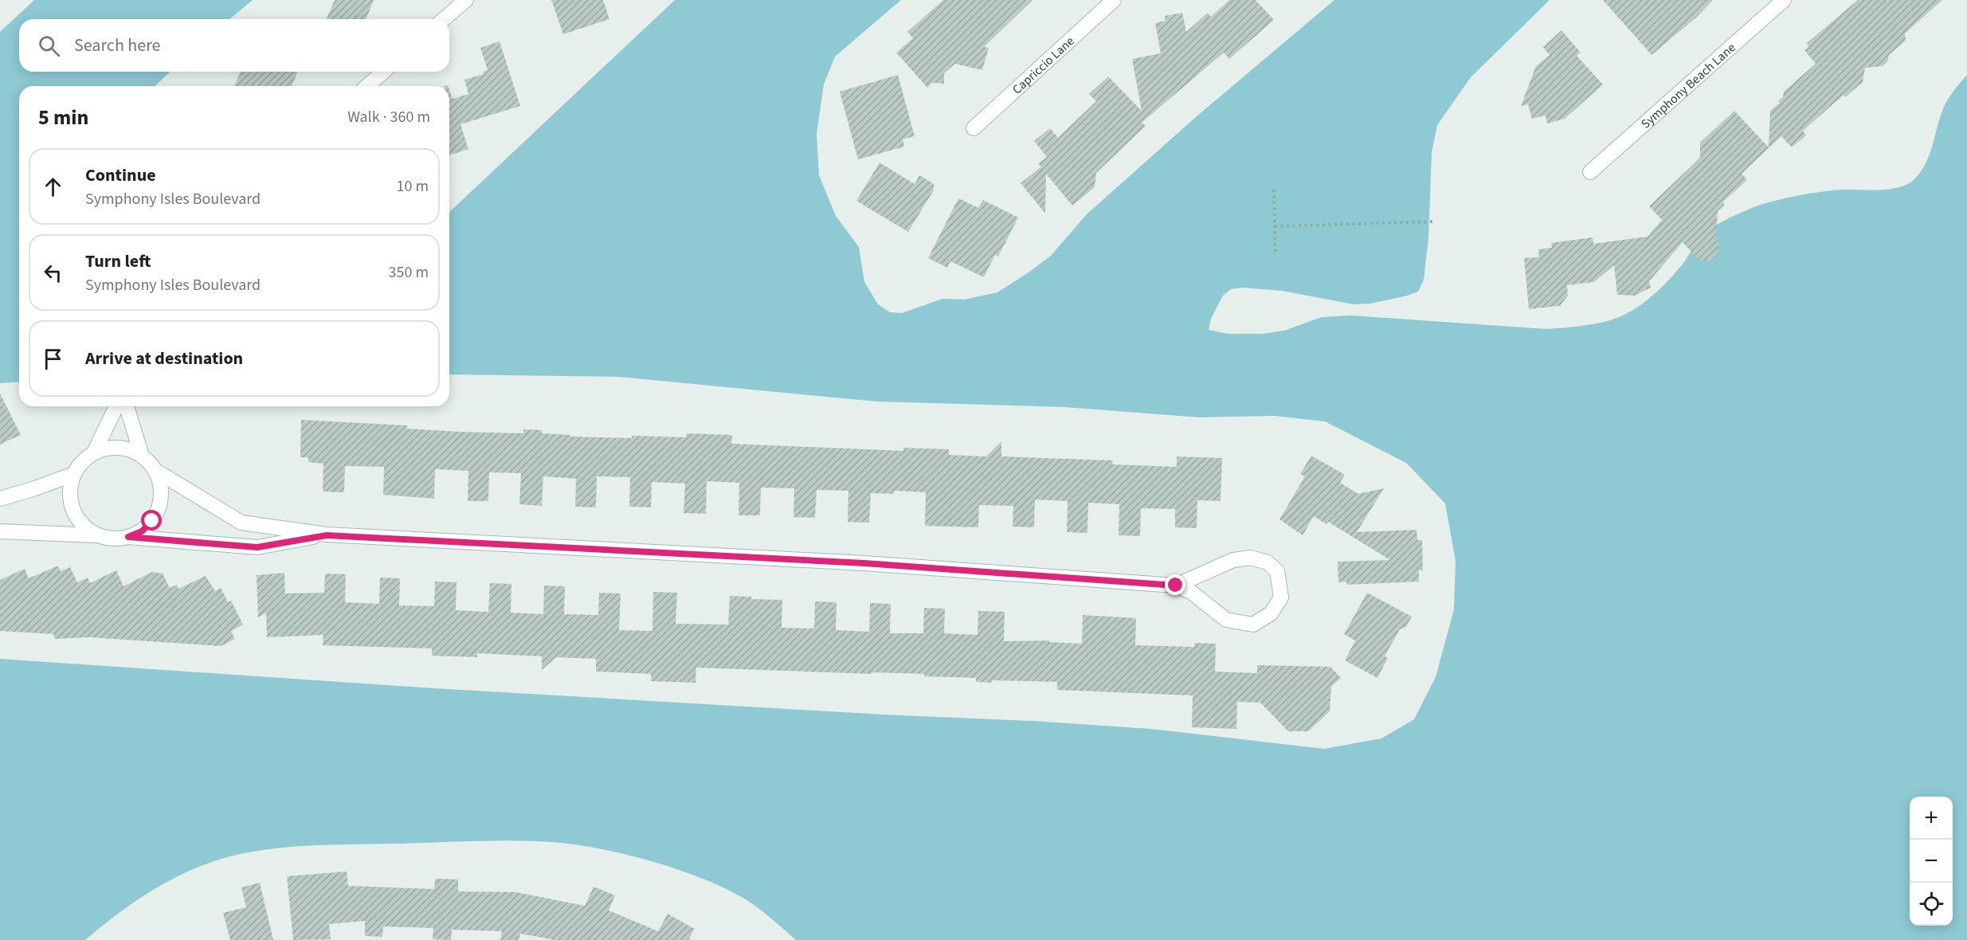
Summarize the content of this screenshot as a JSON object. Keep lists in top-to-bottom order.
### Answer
{
  "streets": {
    "street": ["Capriccio Lane", "Symphony Beach Lane"]
  },
  "page": {
    "search": "Search here",
    "heading": ["5 min", "Walk · 360 m"],
    "list": [
      ["Continue", "Symphony Isles Boulevard", "10 m"],
      ["Turn left", "Symphony Isles Boulevard", "350 m"],
      "Arrive at destination"
    ],
    "map_buttons": ["+", "−"]
  }
}
